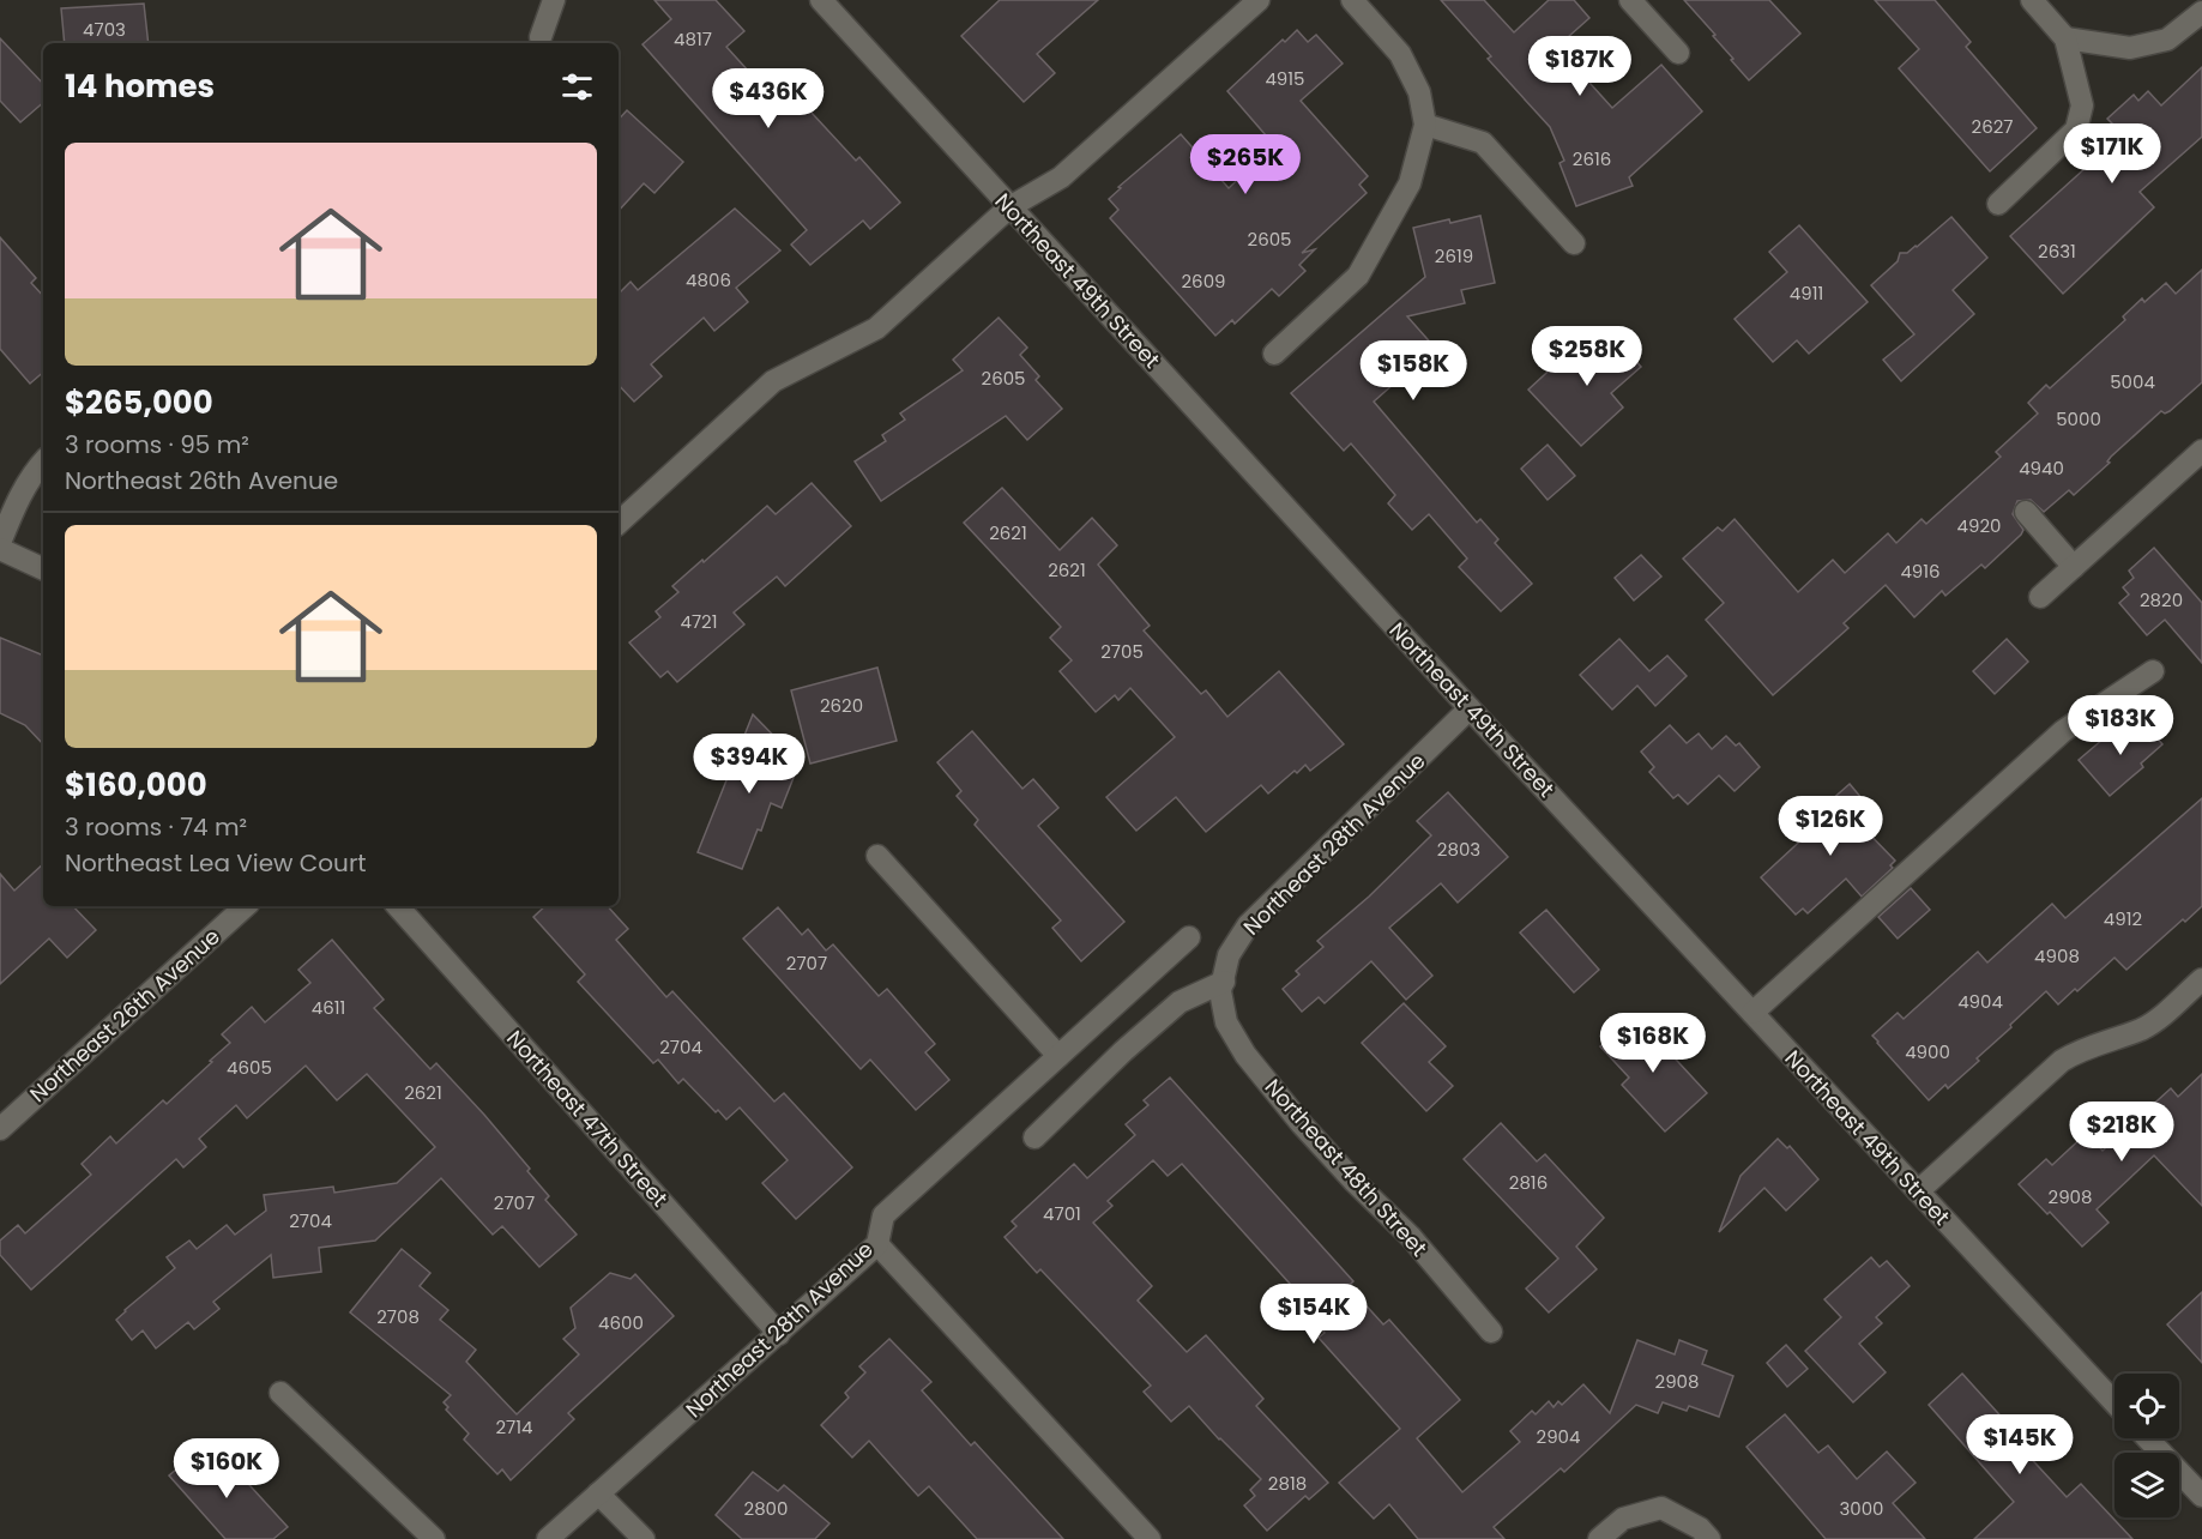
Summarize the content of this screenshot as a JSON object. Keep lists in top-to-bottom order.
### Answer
{
  "streets": {
    "street": [
      "Northeast 49th Street",
      "Northeast 28th Avenue",
      "Northeast 26th Avenue",
      "Northeast 47th Street",
      "Northeast 48th Street"
    ]
  },
  "crossings": [
    ["Northeast 49th Street", "Northeast 28th Avenue"],
    ["Northeast 28th Avenue", "Northeast 47th Street"],
    ["Northeast 28th Avenue", "Northeast 48th Street"]
  ],
  "house_numbers": [
    "4703",
    "4817",
    "4915",
    "2627",
    "2616",
    "2605",
    "2631",
    "2619",
    "4806",
    "2609",
    "4911",
    "2605",
    "5004",
    "5000",
    "4940",
    "4920",
    "2621",
    "2621",
    "4916",
    "2820",
    "4721",
    "2705",
    "2620",
    "2803",
    "4912",
    "4908",
    "2707",
    "4904",
    "4611",
    "2704",
    "4900",
    "4605",
    "2621",
    "2816",
    "2908",
    "2707",
    "4701",
    "2704",
    "2708",
    "4600",
    "2908",
    "2714",
    "2904",
    "2818",
    "2800",
    "3000"
  ],
  "page": {
    "price": [
      "$187K",
      "$436K",
      "$171K",
      "$265K",
      "$258K",
      "$158K",
      "$183K",
      "$394K",
      "$126K",
      "$168K",
      "$218K",
      "$154K",
      "$145K",
      "$160K"
    ],
    "heading": "14 homes",
    "list": [
      {
        "name": "$265,000",
        "note": "3 rooms · 95 m² · Northeast 26th Avenue"
      },
      {
        "name": "$160,000",
        "note": "3 rooms · 74 m² · Northeast Lea View Court"
      }
    ]
  }
}
